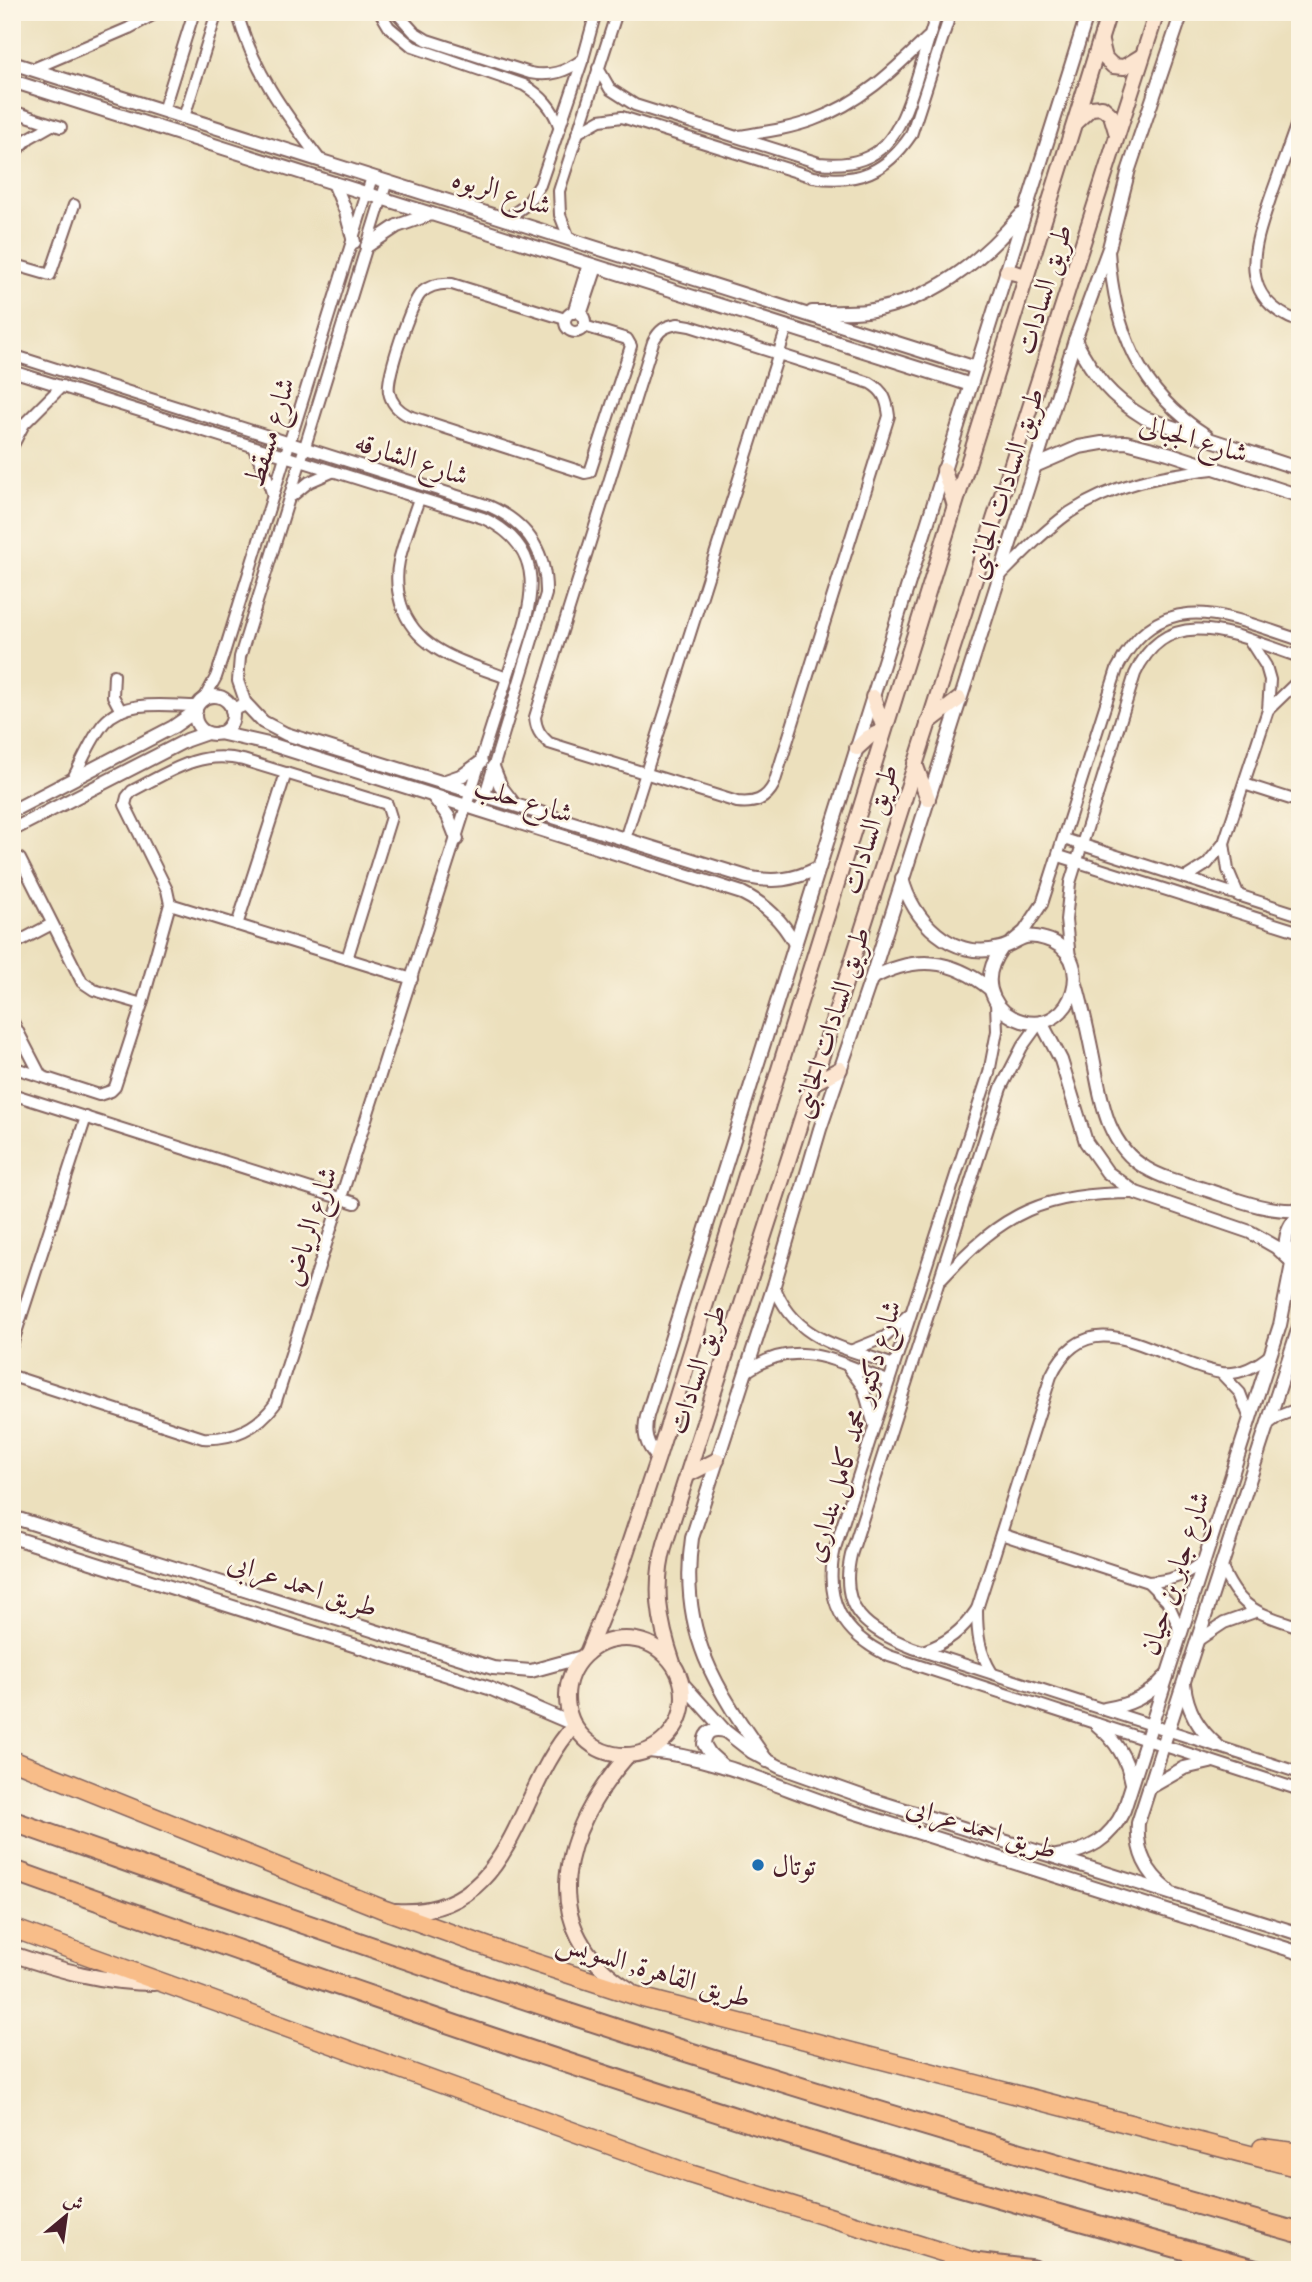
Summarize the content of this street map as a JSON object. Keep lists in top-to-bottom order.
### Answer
{
  "streets": {
    "highway": ["طريق القاهرة, السويس"],
    "main road": ["طريق السادات"],
    "street": [
      "شارع الربوه",
      "شارع مسقط",
      "شارع الجبالى",
      "شارع الشارقه",
      "طريق السادات الجانبى",
      "شارع حلب",
      "شارع الرياض",
      "شارع دكتور محمد كامل بندارى",
      "شارع جابر بن حيان",
      "طريق احمد عرابى"
    ]
  },
  "crossings": [
    ["شارع الربوه", "شارع مسقط"],
    ["شارع الربوه", "طريق السادات الجانبى"],
    ["طريق السادات", "طريق السادات الجانبى"],
    ["طريق السادات", "طريق احمد عرابى"],
    ["شارع مسقط", "شارع الشارقه"],
    ["شارع مسقط", "شارع حلب"],
    ["شارع الجبالى", "طريق السادات الجانبى"],
    ["شارع الشارقه", "شارع حلب"],
    ["شارع الشارقه", "شارع الرياض"],
    ["طريق السادات الجانبى", "شارع حلب"],
    ["طريق السادات الجانبى", "طريق احمد عرابى"],
    ["شارع حلب", "شارع الرياض"],
    ["شارع دكتور محمد كامل بندارى", "شارع جابر بن حيان"],
    ["شارع جابر بن حيان", "طريق احمد عرابى"]
  ],
  "places": ["توتال"],
  "north": "top right"
}
